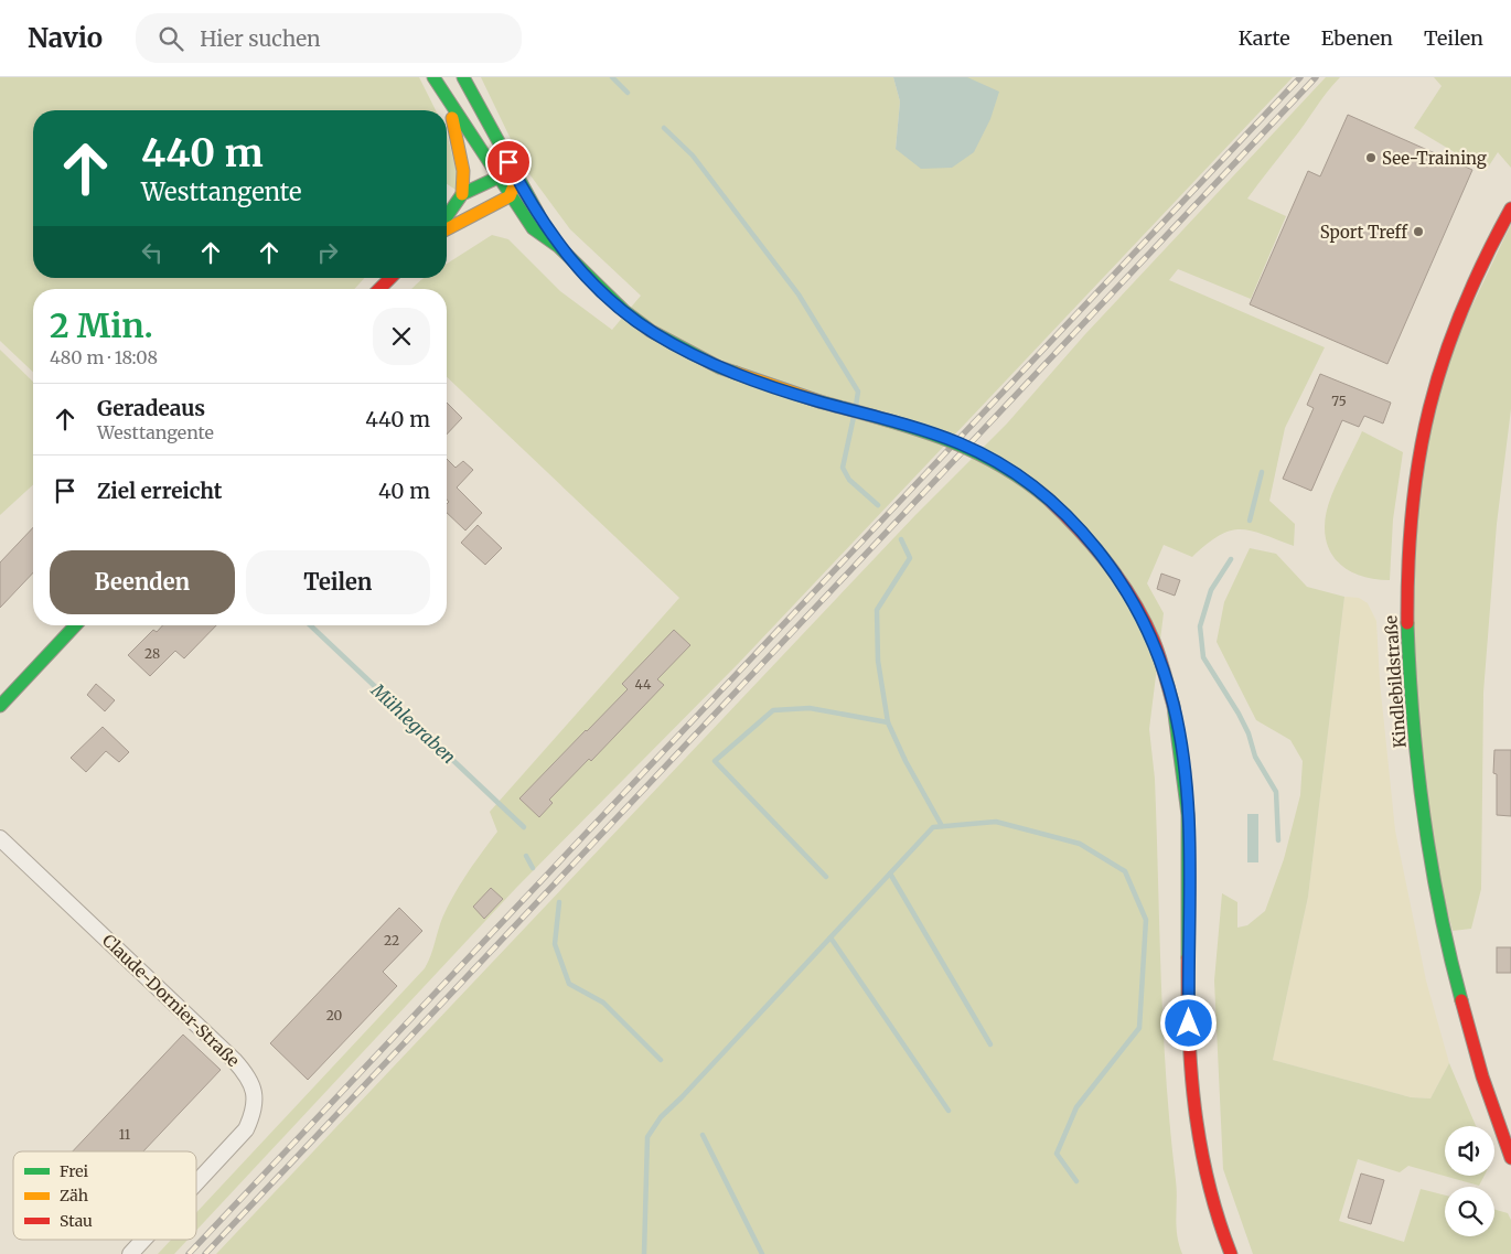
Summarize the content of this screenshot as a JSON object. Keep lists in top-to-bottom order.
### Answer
{
  "streets": {
    "main road": ["Kindlebildstraße"],
    "street": ["Claude-Dornier-Straße"]
  },
  "water": ["Mühlegraben"],
  "places": ["See-Training", "Sport Treff"],
  "house_numbers": [
    "75",
    "28",
    "44",
    "22",
    "20",
    "11"
  ],
  "legend": ["Frei", "Zäh", "Stau"],
  "page": {
    "header": "Navio",
    "search": "Hier suchen",
    "nav": ["Karte", "Ebenen", "Teilen"],
    "turn": ["440 m", "Westtangente"],
    "heading": ["2 Min.", "480 m · 18:08"],
    "list": [
      {
        "name": "Geradeaus",
        "note": "Westtangente",
        "value": "440 m"
      },
      {
        "name": "Ziel erreicht",
        "value": "40 m"
      }
    ],
    "buttons": ["Beenden", "Teilen"]
  }
}
